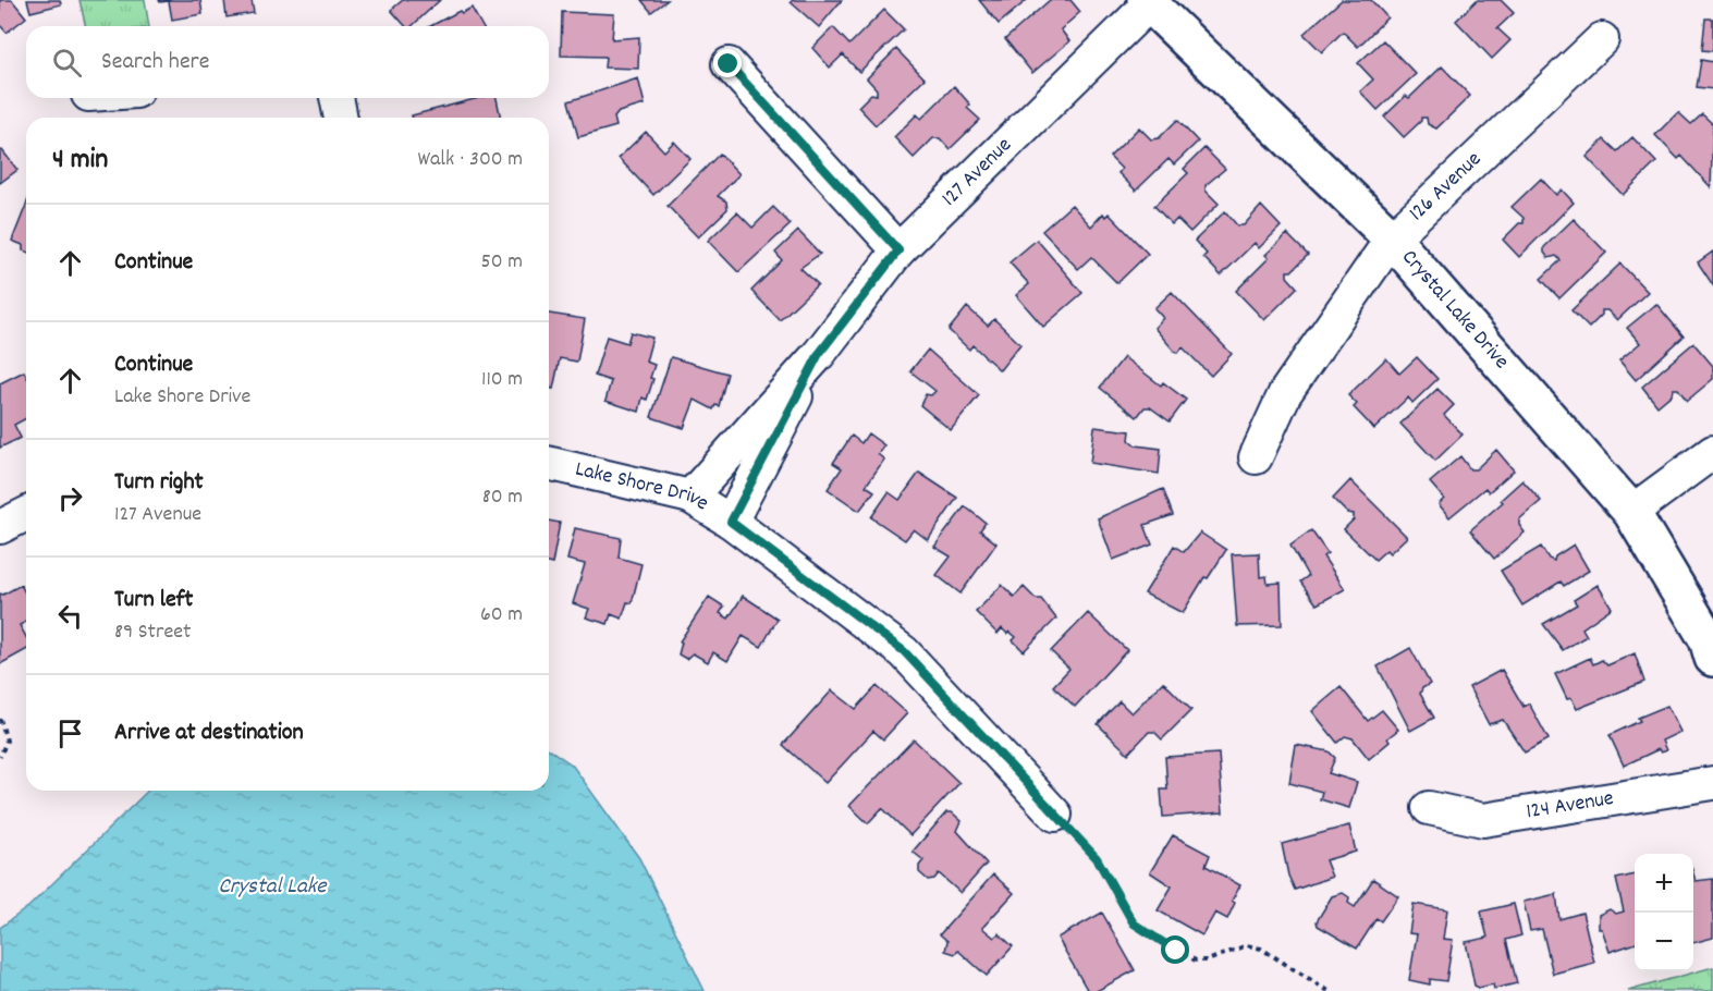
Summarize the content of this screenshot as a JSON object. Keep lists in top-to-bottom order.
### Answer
{
  "streets": {
    "street": [
      "127 Avenue",
      "126 Avenue",
      "Crystal Lake Drive",
      "Lake Shore Drive",
      "124 Avenue"
    ]
  },
  "crossings": [
    ["127 Avenue", "Crystal Lake Drive"],
    ["127 Avenue", "Lake Shore Drive"],
    ["126 Avenue", "Crystal Lake Drive"]
  ],
  "water": ["Crystal Lake"],
  "page": {
    "search": "Search here",
    "heading": ["4 min", "Walk · 300 m"],
    "list": [
      ["Continue", "50 m"],
      ["Continue", "Lake Shore Drive", "110 m"],
      ["Turn right", "127 Avenue", "80 m"],
      ["Turn left", "89 Street", "60 m"],
      "Arrive at destination"
    ],
    "map_buttons": ["+", "−"]
  }
}
